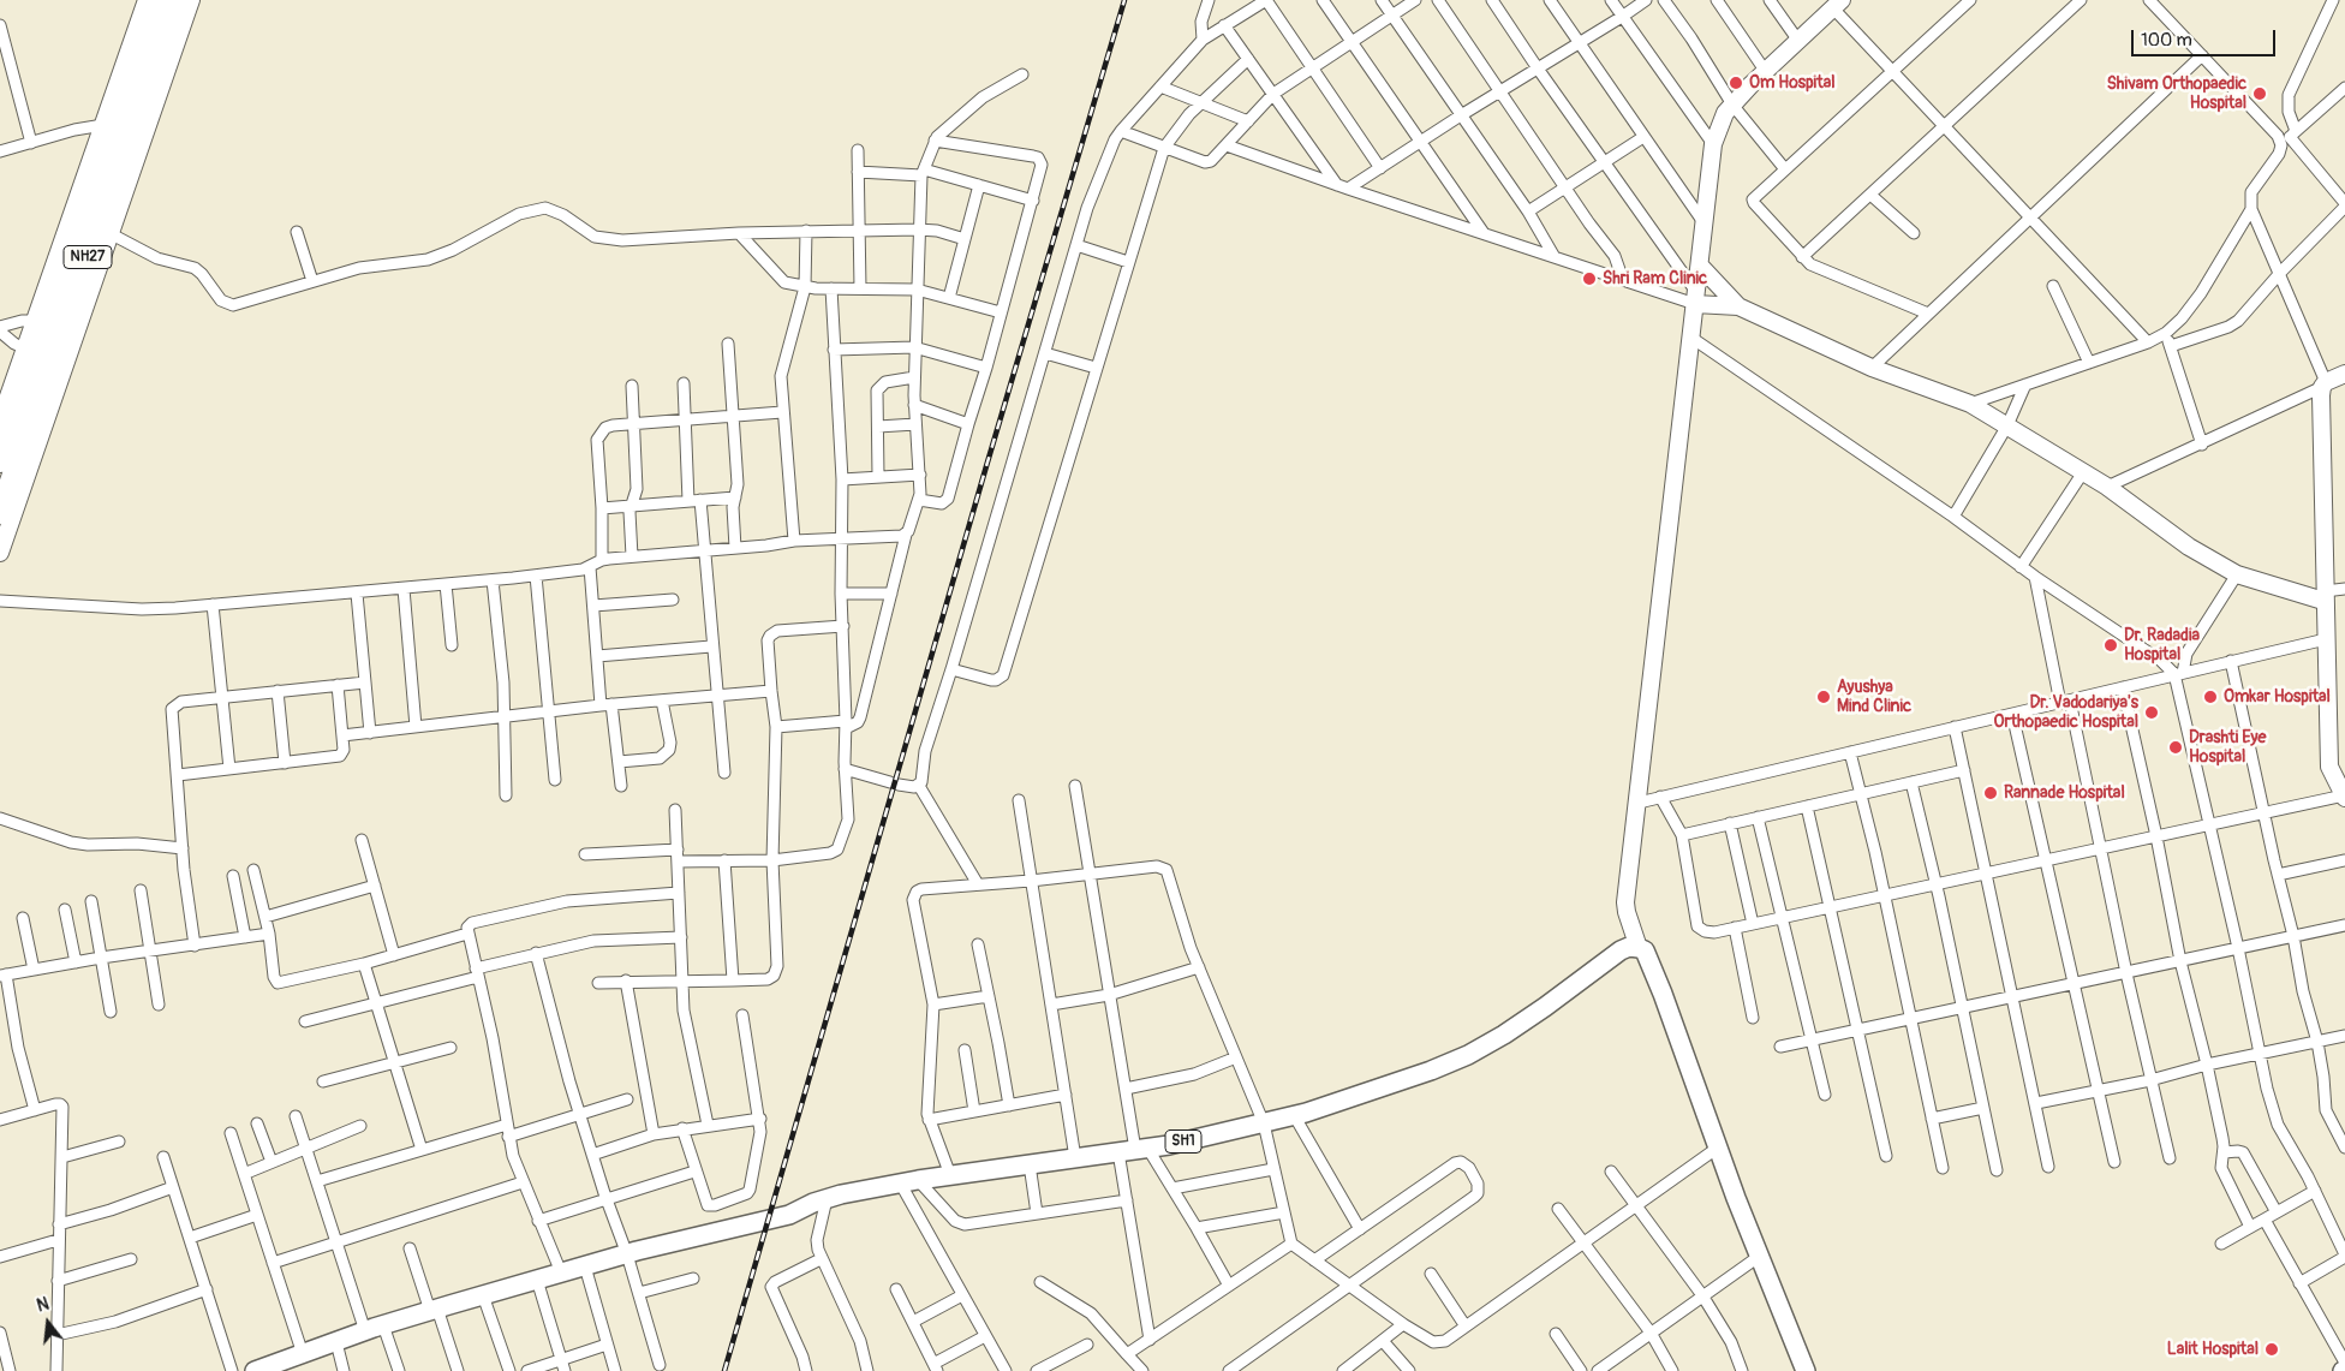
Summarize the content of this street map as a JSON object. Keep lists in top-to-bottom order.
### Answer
{
  "streets": {
    "highway": ["NH27"],
    "main road": ["SH1"]
  },
  "places": [
    "Om Hospital",
    "Shivam Orthopaedic Hospital",
    "Shri Ram Clinic",
    "Dr. Radadia Hospital",
    "Ayushya Mind Clinic",
    "Omkar Hospital",
    "Dr. Vadodariya's Orthopaedic Hospital",
    "Drashti Eye Hospital",
    "Rannade Hospital",
    "Lalit Hospital"
  ],
  "scale_bar": "100 m",
  "north": "top"
}
